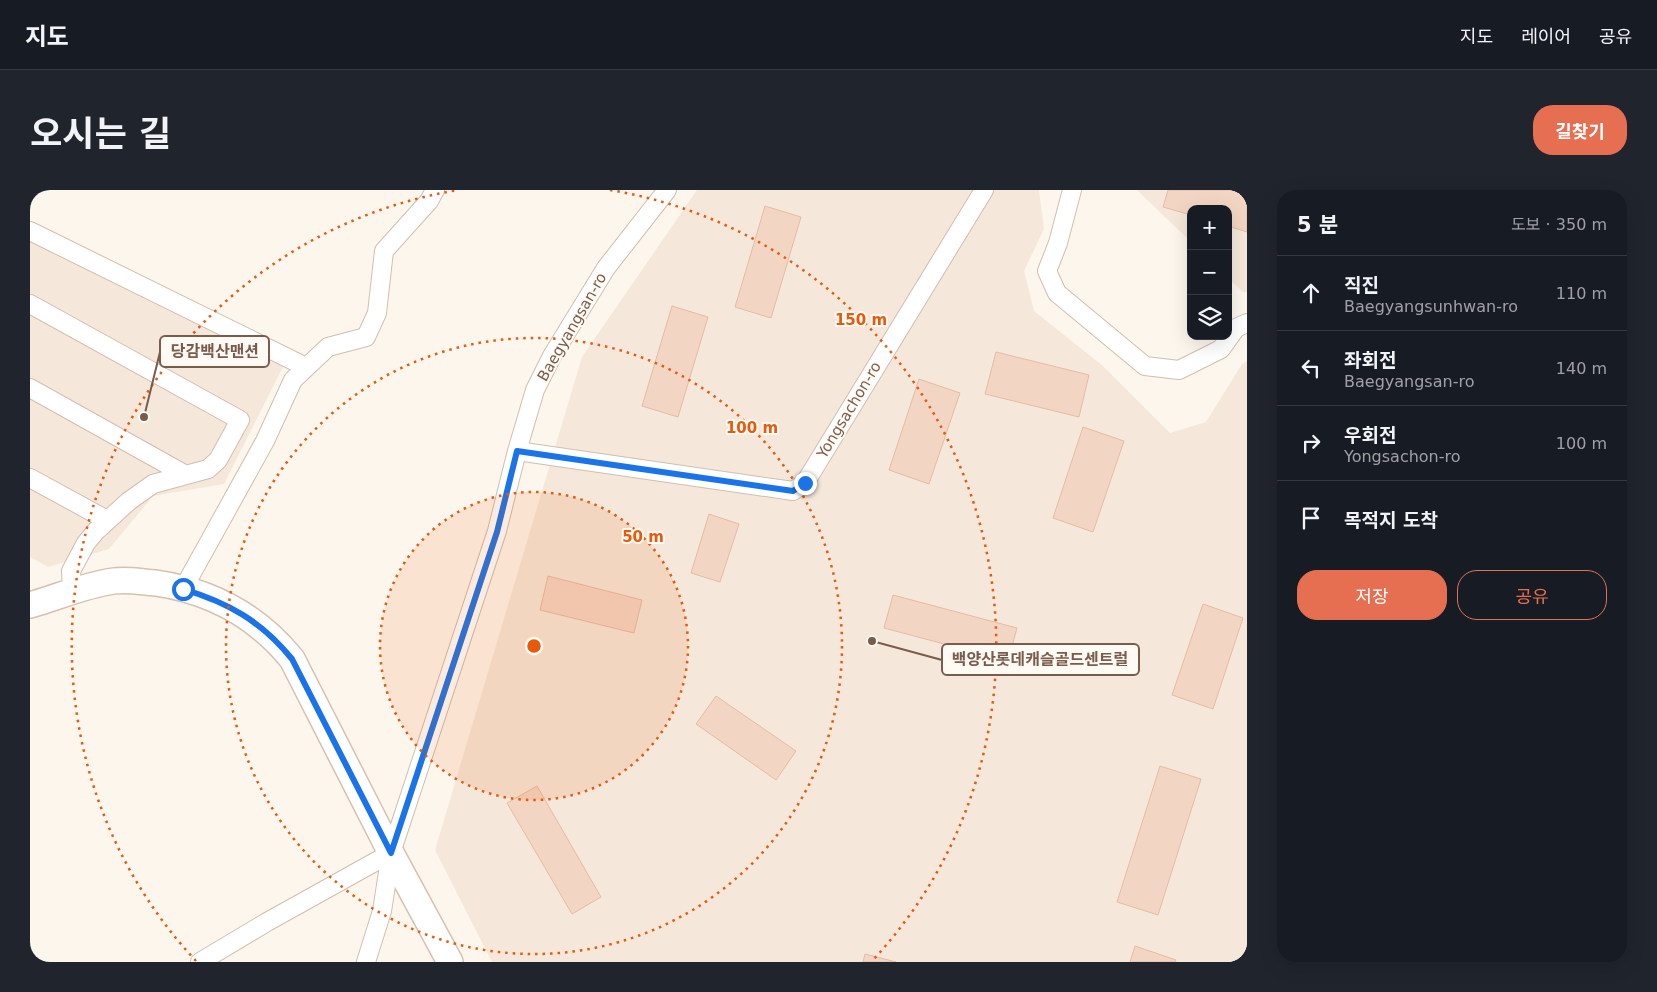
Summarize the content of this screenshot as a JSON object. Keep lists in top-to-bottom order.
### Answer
{
  "streets": {
    "street": ["Baegyangsan-ro", "Yongsachon-ro"]
  },
  "crossings": [
    ["Baegyangsan-ro", "Yongsachon-ro"]
  ],
  "places": ["당감백산맨션", "백양산롯데캐슬골드센트럴"],
  "page": {
    "header": "지도",
    "nav": ["지도", "레이어", "공유"],
    "title": "오시는 길",
    "buttons": [
      "길찾기",
      ["저장", "공유"]
    ],
    "heading": ["5 분", "도보 · 350 m"],
    "map_buttons": ["+", "−"],
    "list": [
      ["직진", "Baegyangsunhwan-ro", "110 m"],
      ["좌회전", "Baegyangsan-ro", "140 m"],
      ["우회전", "Yongsachon-ro", "100 m"],
      "목적지 도착"
    ]
  },
  "rings": ["150 m", "100 m", "50 m"]
}
